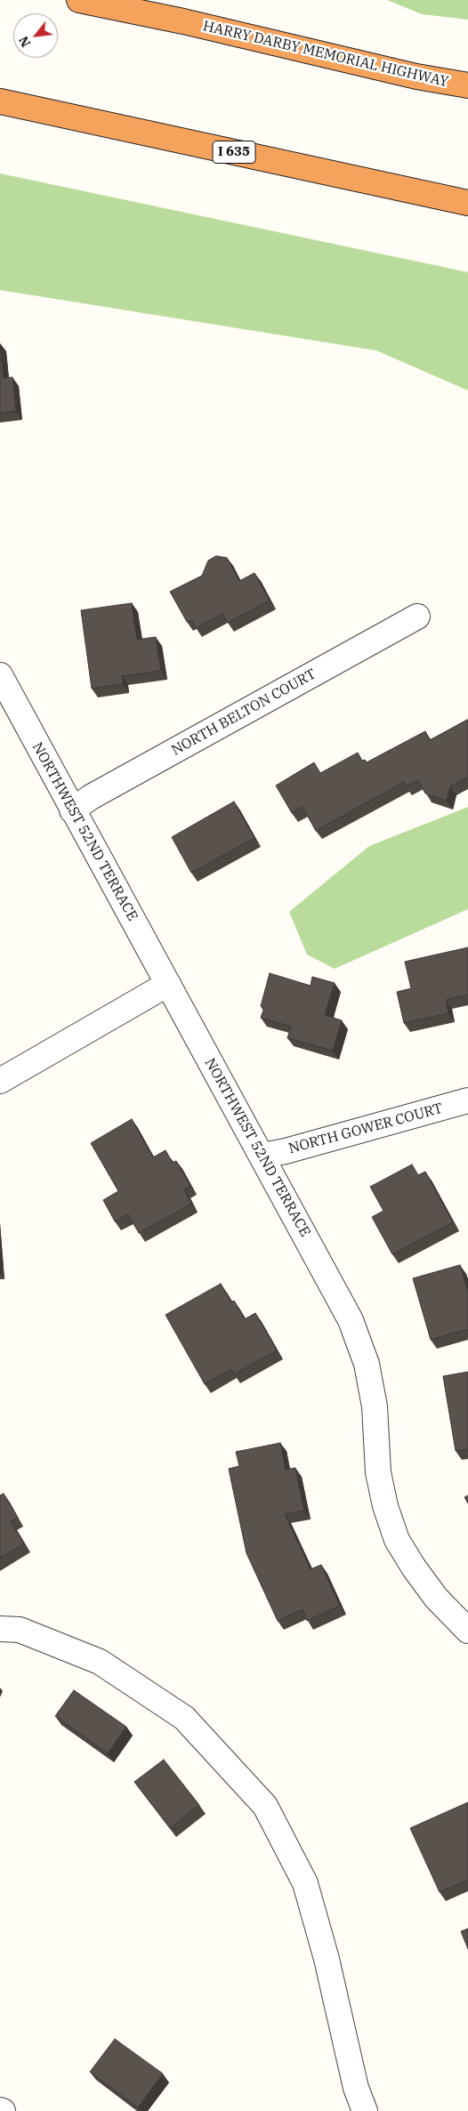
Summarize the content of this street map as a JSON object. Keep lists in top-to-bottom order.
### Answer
{
  "streets": {
    "highway": ["HARRY DARBY MEMORIAL HIGHWAY", "I 635"],
    "street": ["NORTH BELTON COURT", "NORTHWEST 52ND TERRACE", "NORTH GOWER COURT"]
  },
  "crossings": [
    ["NORTH BELTON COURT", "NORTHWEST 52ND TERRACE"],
    ["NORTHWEST 52ND TERRACE", "NORTH GOWER COURT"]
  ],
  "north": "bottom left"
}
